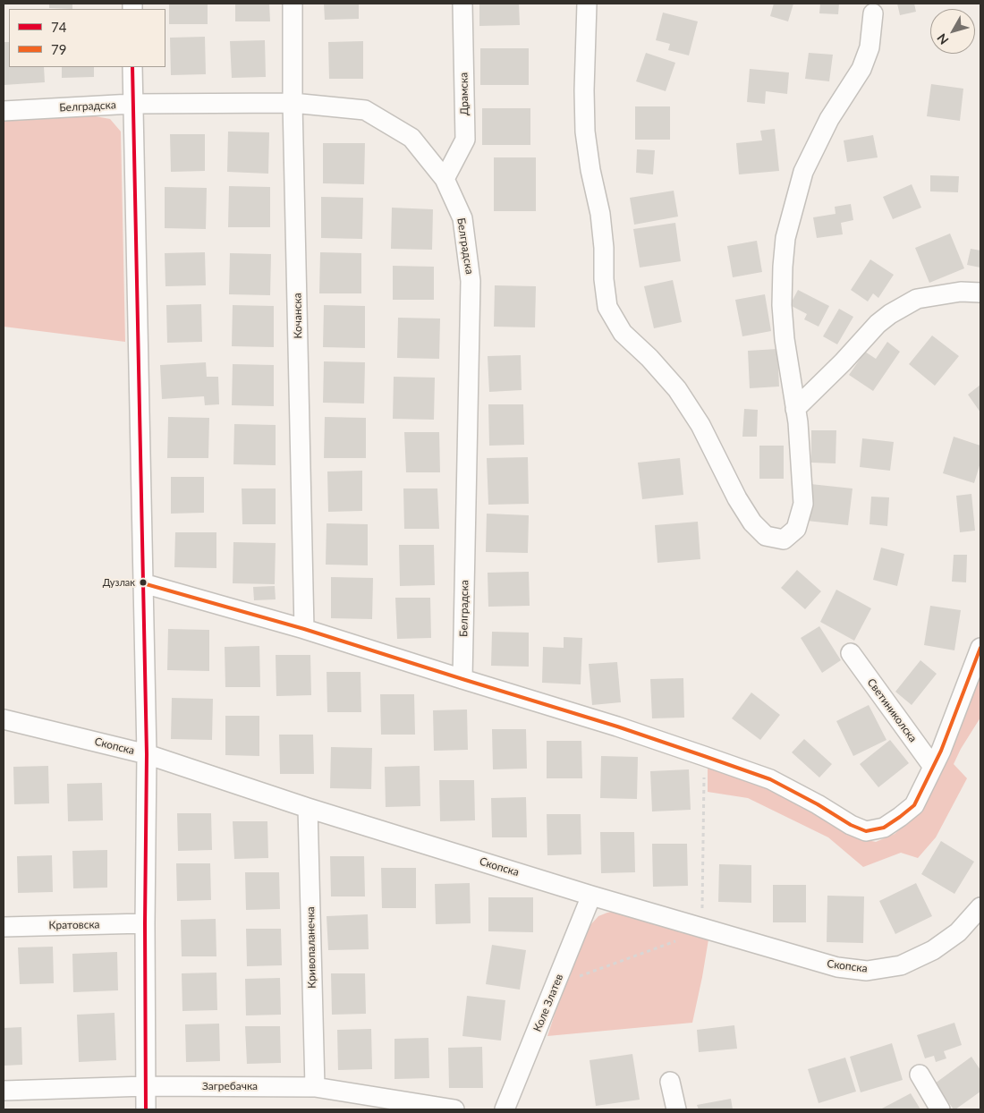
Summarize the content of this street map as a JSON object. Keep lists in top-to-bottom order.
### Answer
{
  "streets": {
    "street": [
      "Драмска",
      "Белградска",
      "Кочанска",
      "Светиниколска",
      "Скопска",
      "Кратовска",
      "Кривопаланечка",
      "Коле Златев",
      "Загребачка"
    ]
  },
  "crossings": [
    ["Драмска", "Белградска"],
    ["Белградска", "Кочанска"],
    ["Скопска", "Кривопаланечка"],
    ["Скопска", "Коле Златев"],
    ["Кривопаланечка", "Загребачка"]
  ],
  "places": ["Дузлак"],
  "lines": ["transit line 74", "transit line 79"],
  "legend": ["74", "79"],
  "north": "bottom left"
}
